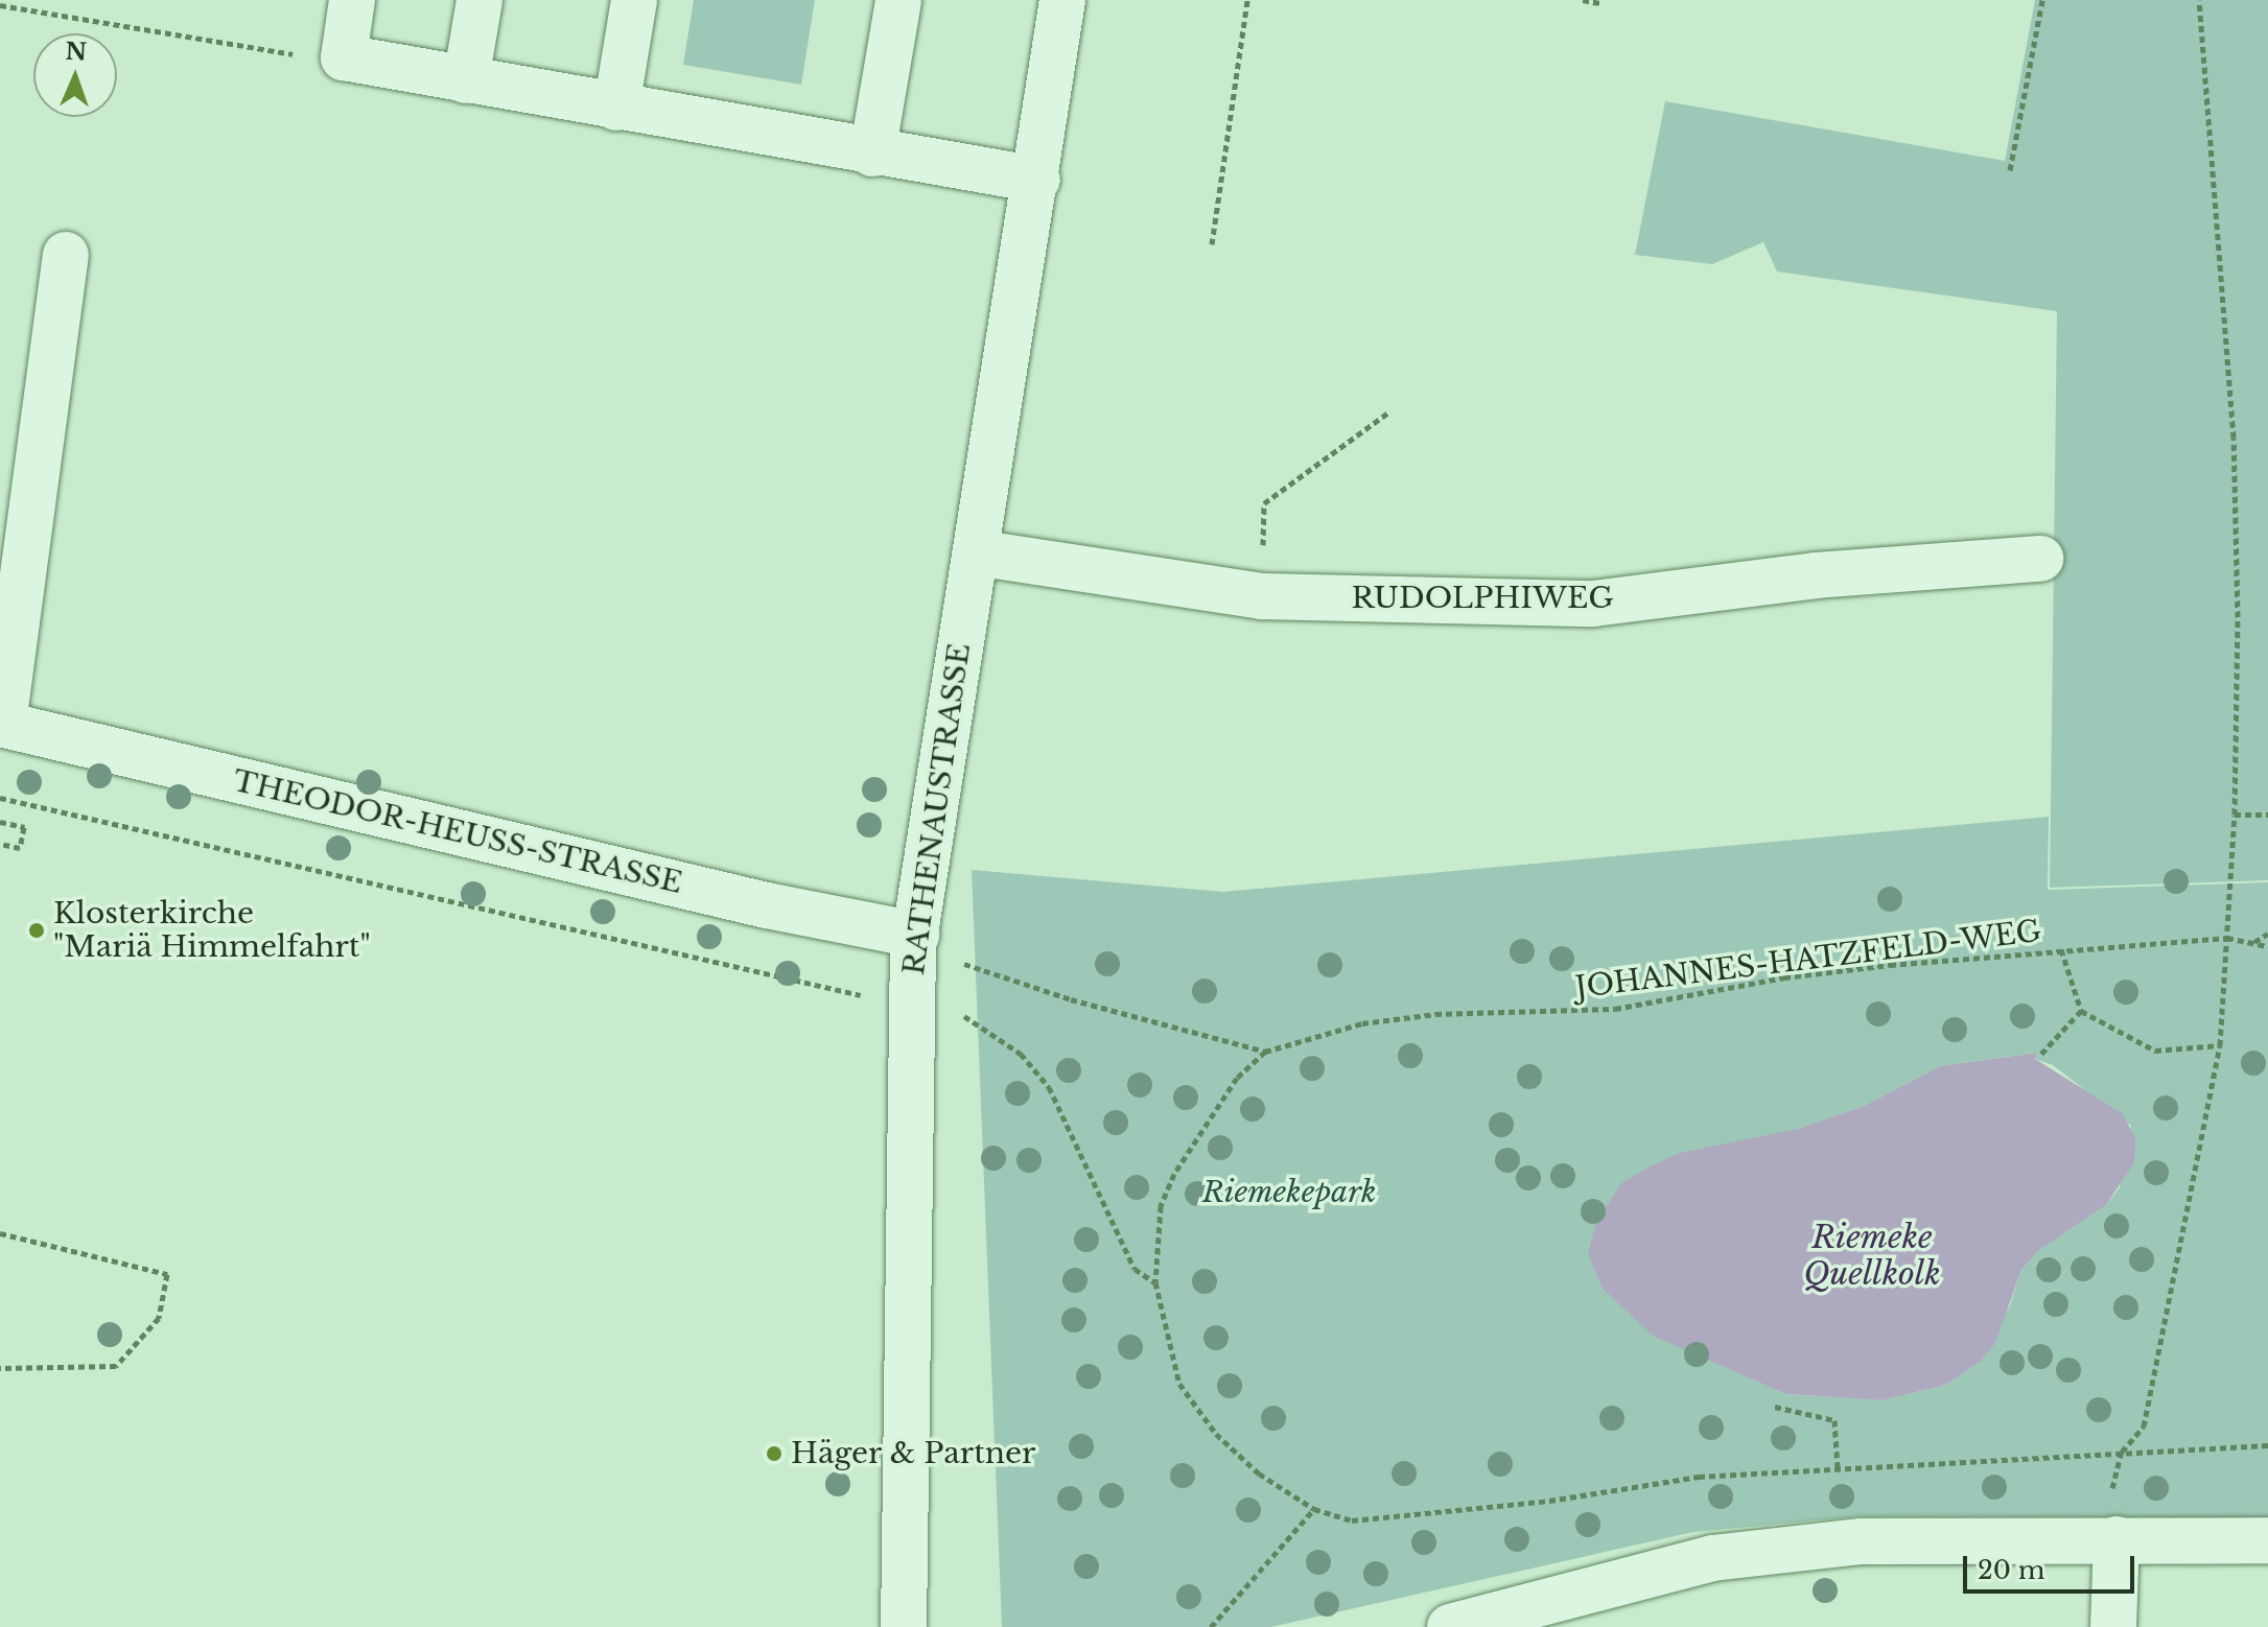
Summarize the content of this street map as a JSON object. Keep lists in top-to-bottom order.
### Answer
{
  "streets": {
    "street": ["RUDOLPHIWEG", "RATHENAUSTRASSE", "THEODOR-HEUSS-STRASSE"],
    "path": ["JOHANNES-HATZFELD-WEG"]
  },
  "crossings": [
    ["RUDOLPHIWEG", "RATHENAUSTRASSE"],
    ["RATHENAUSTRASSE", "THEODOR-HEUSS-STRASSE"]
  ],
  "water": ["Riemeke Quellkolk"],
  "parks": ["Riemekepark"],
  "places": ["Klosterkirche \"Mariä Himmelfahrt\"", "Häger & Partner"],
  "scale_bar": "20 m",
  "north": "top"
}
